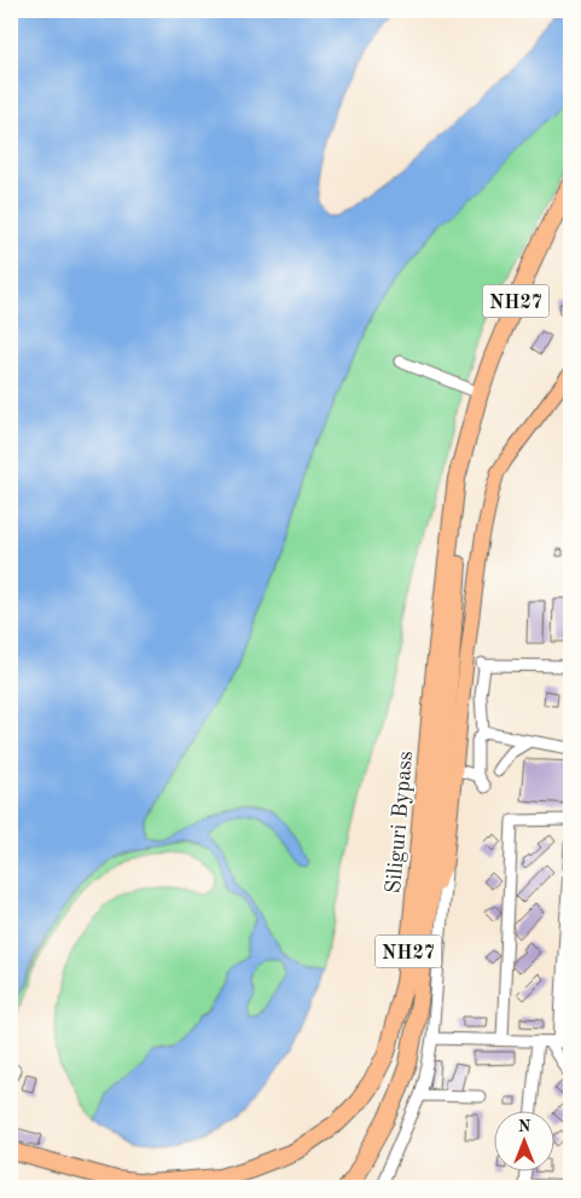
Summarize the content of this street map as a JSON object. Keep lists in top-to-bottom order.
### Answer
{
  "streets": {
    "highway": ["NH27", "Siliguri Bypass"]
  },
  "crossings": [
    ["NH27", "Siliguri Bypass"]
  ],
  "north": "top"
}
